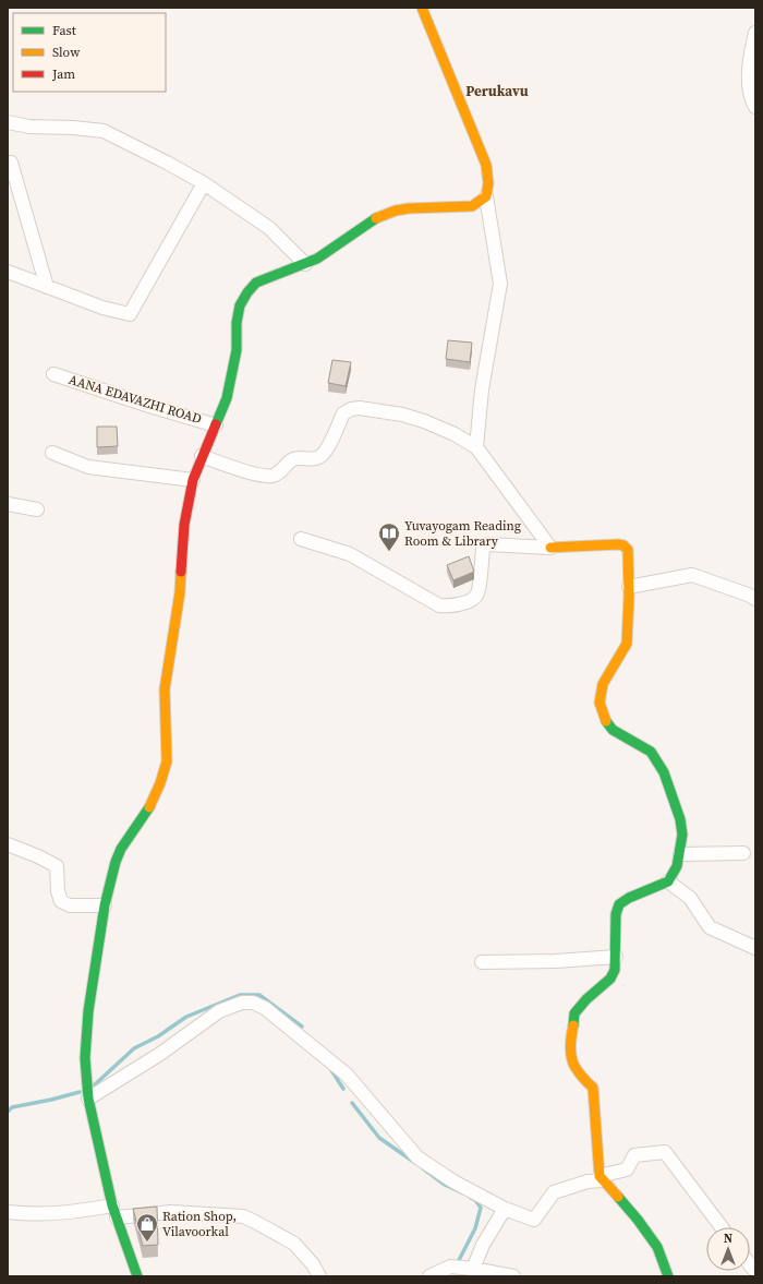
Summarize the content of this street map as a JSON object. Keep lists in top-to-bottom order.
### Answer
{
  "streets": {
    "street": ["AANA EDAVAZHI ROAD"]
  },
  "districts": ["Perukavu"],
  "places": {
    "library": ["Yuvayogam Reading Room & Library"],
    "shop": ["Ration Shop, Vilavoorkal"]
  },
  "legend": ["Fast", "Slow", "Jam"],
  "north": "top"
}
